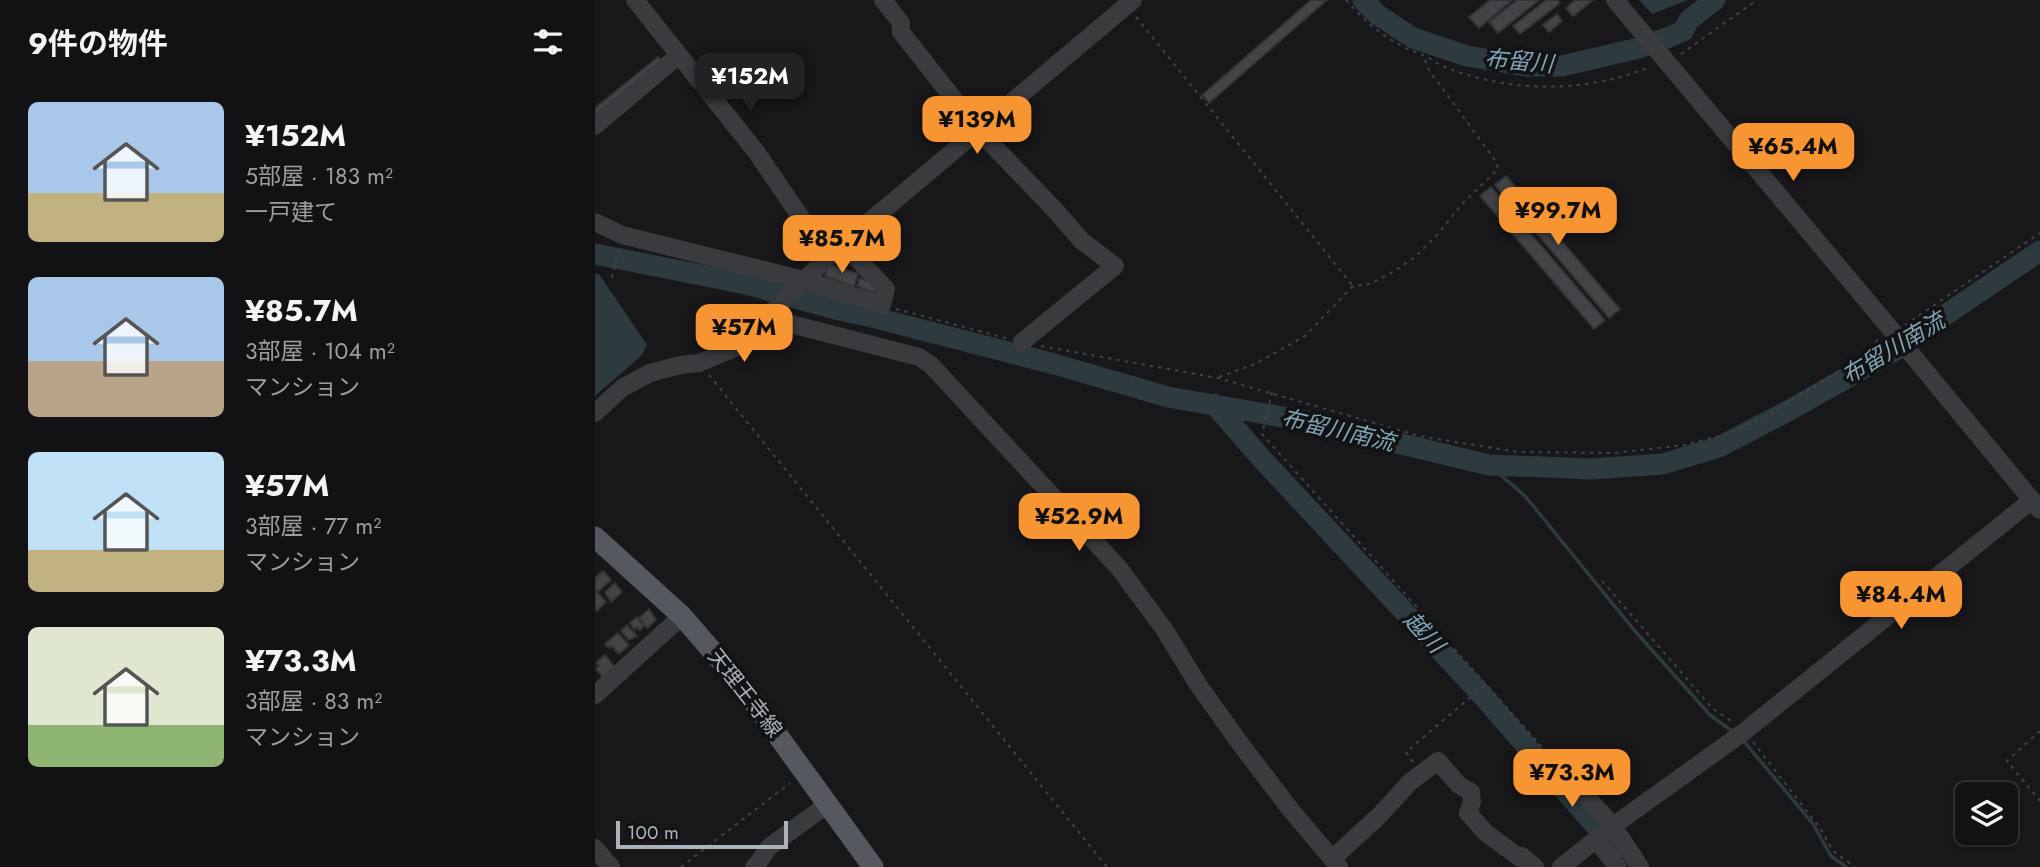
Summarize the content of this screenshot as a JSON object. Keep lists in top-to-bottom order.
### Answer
{
  "streets": {
    "main road": ["天理王寺線"]
  },
  "water": ["布留川", "布留川南流", "越川"],
  "scale_bar": "100 m",
  "page": {
    "heading": "9件の物件",
    "price": [
      "¥152M",
      "¥139M",
      "¥65.4M",
      "¥99.7M",
      "¥85.7M",
      "¥57M",
      "¥52.9M",
      "¥84.4M",
      "¥73.3M"
    ],
    "list": [
      {
        "name": "¥152M",
        "note": "5部屋 · 183 m² · 一戸建て"
      },
      {
        "name": "¥85.7M",
        "note": "3部屋 · 104 m² · マンション"
      },
      {
        "name": "¥57M",
        "note": "3部屋 · 77 m² · マンション"
      },
      {
        "name": "¥73.3M",
        "note": "3部屋 · 83 m² · マンション"
      }
    ],
    "scale": "100 m"
  }
}
